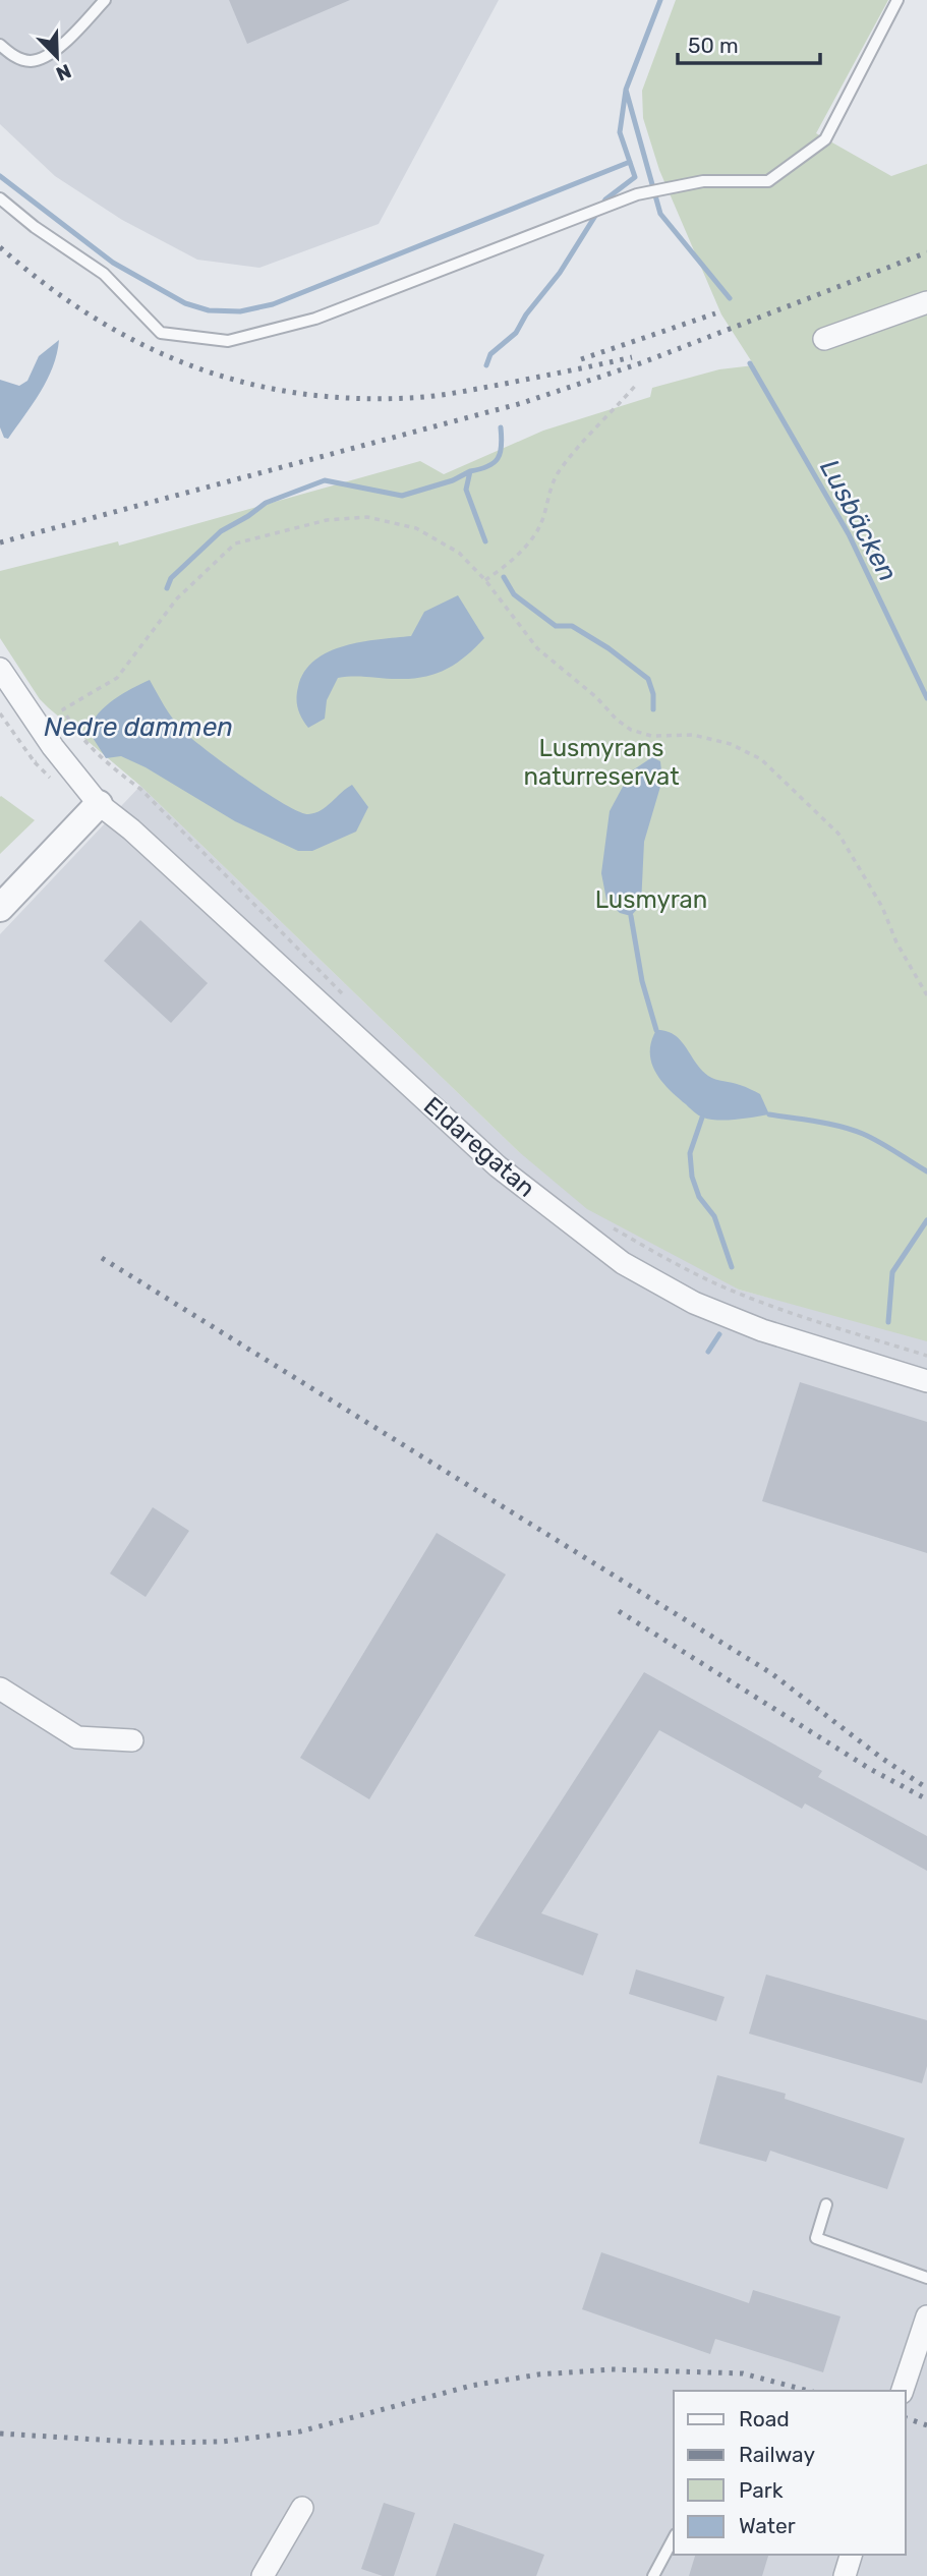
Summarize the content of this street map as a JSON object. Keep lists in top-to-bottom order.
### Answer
{
  "streets": {
    "street": ["Eldaregatan"]
  },
  "water": ["Lusbäcken", "Nedre dammen"],
  "parks": ["Lusmyrans naturreservat", "Lusmyran"],
  "legend": [
    "Road",
    "Railway",
    "Park",
    "Water"
  ],
  "scale_bar": "50 m",
  "north": "bottom right"
}
